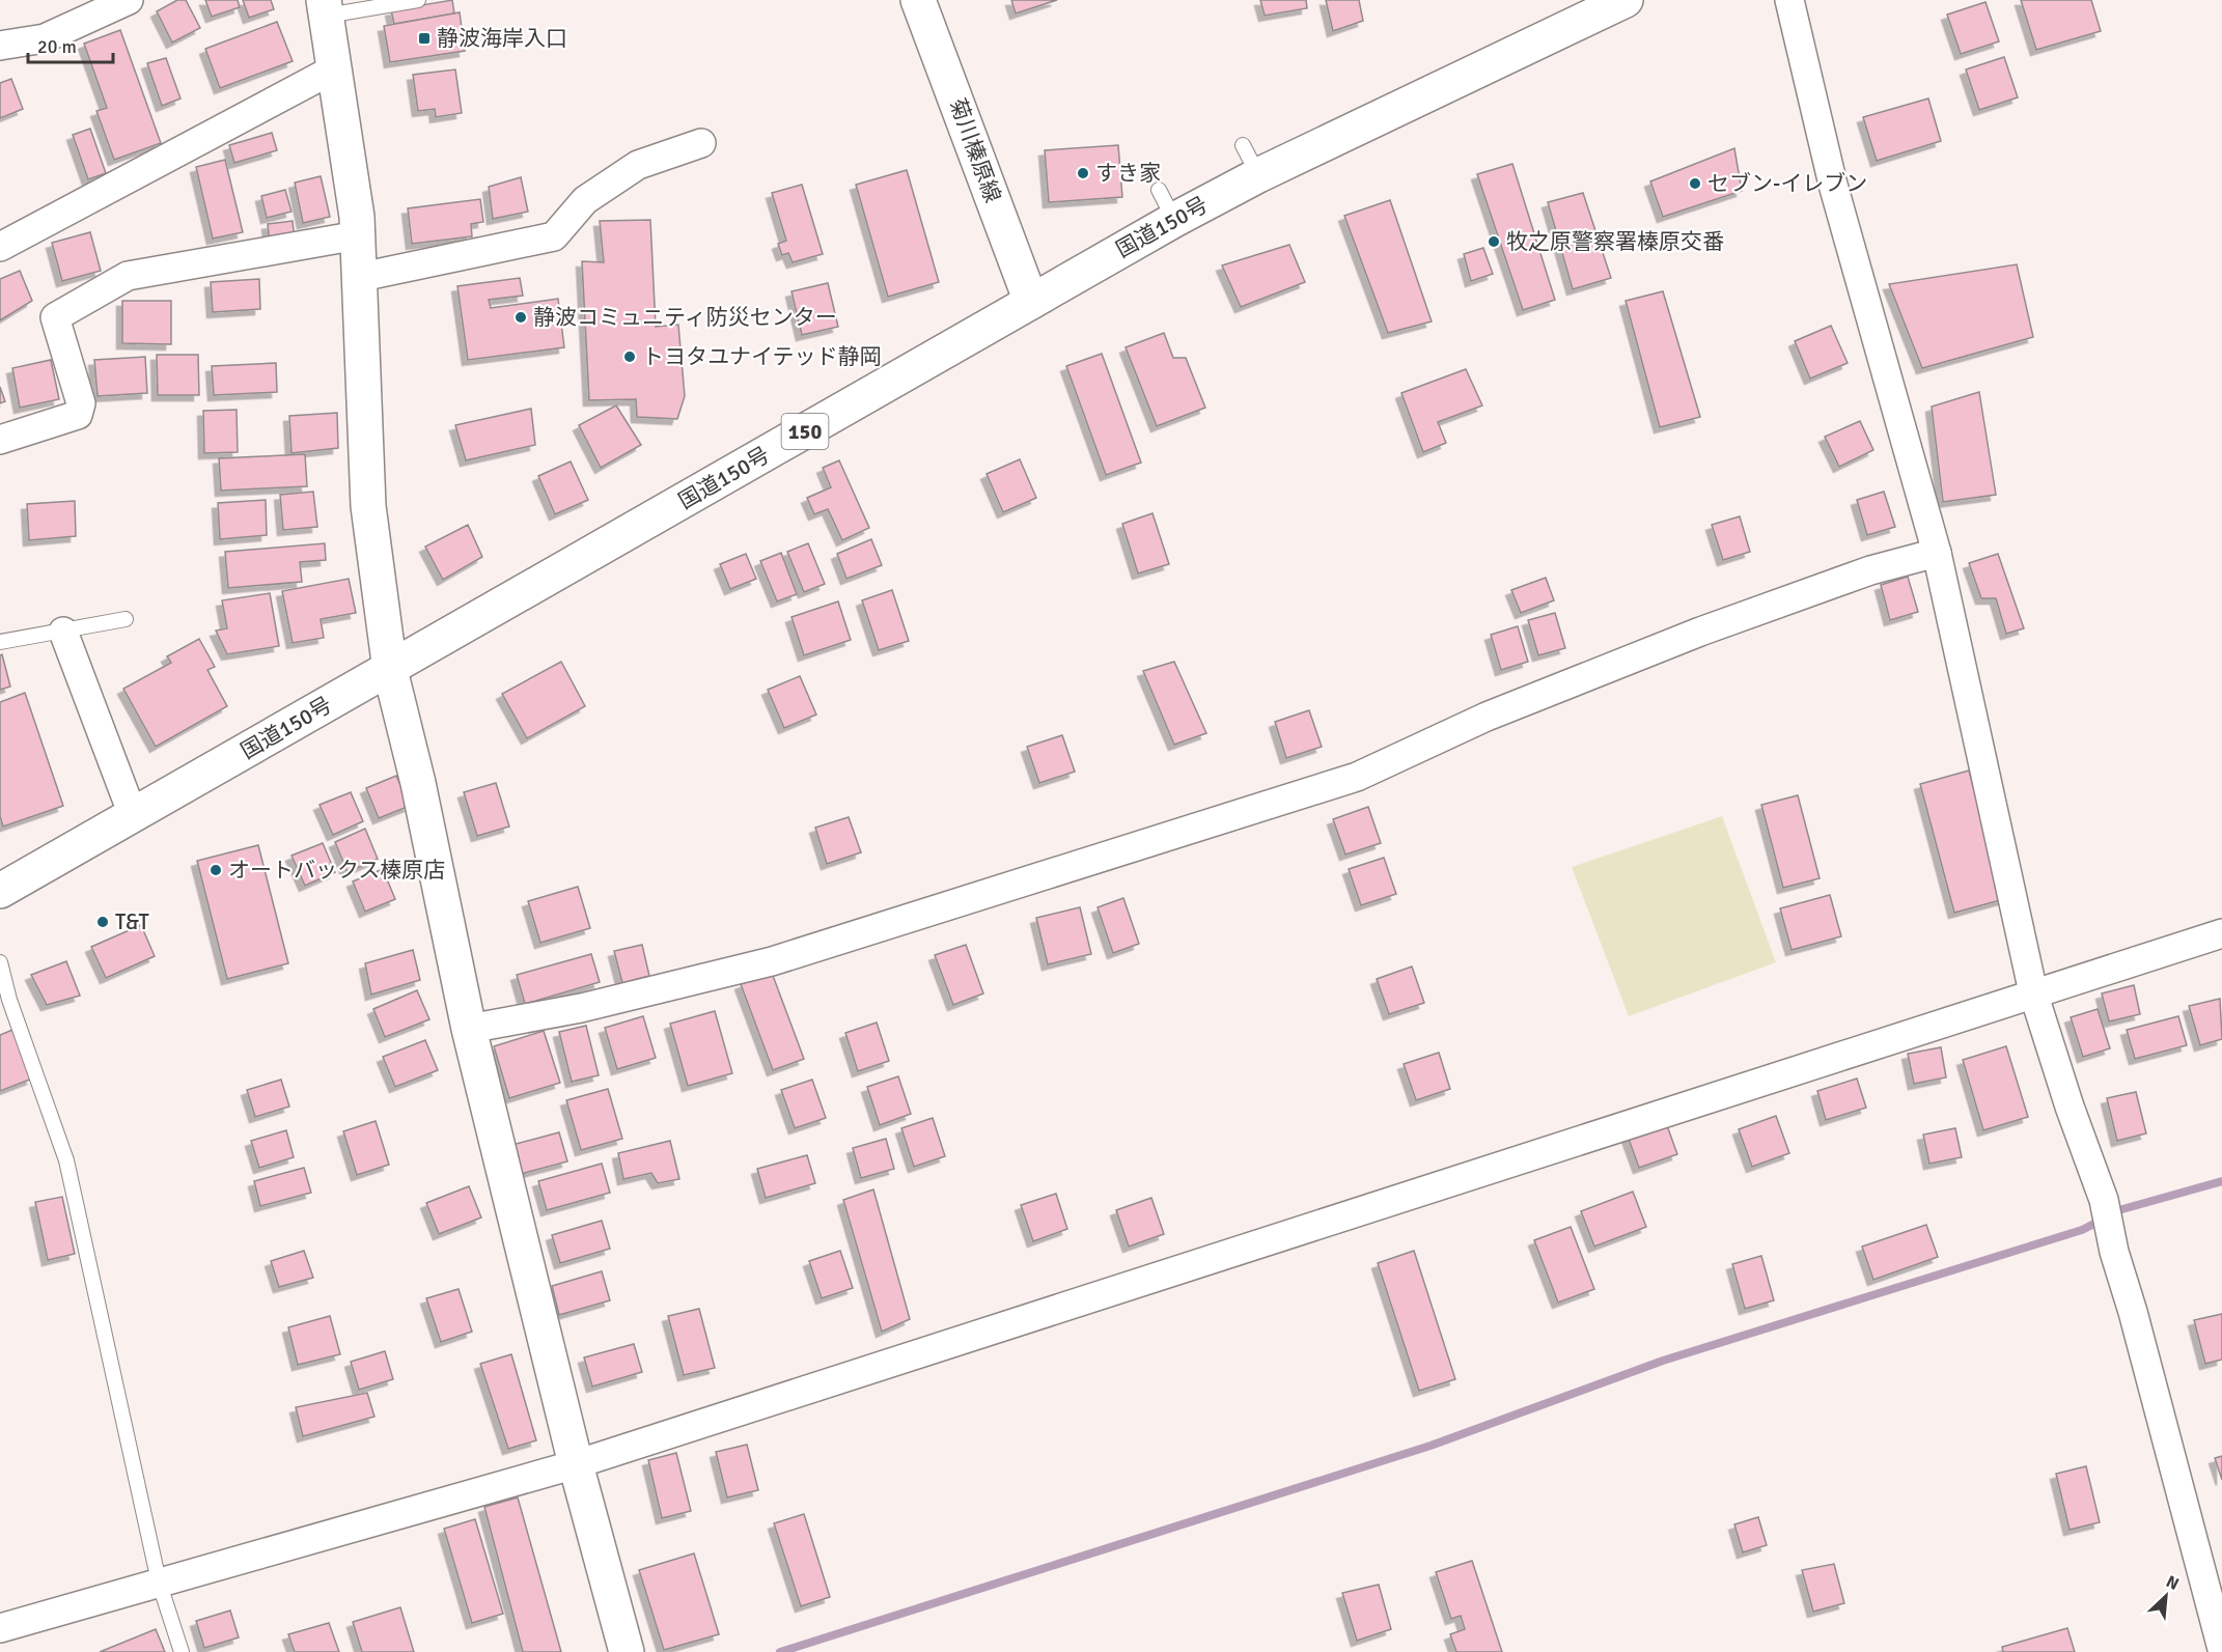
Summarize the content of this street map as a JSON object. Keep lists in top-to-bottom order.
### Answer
{
  "streets": {
    "main road": ["菊川榛原線", "国道150号", "150"]
  },
  "crossings": [
    ["菊川榛原線", "国道150号"]
  ],
  "places": {
    "transit": ["静波海岸入口"],
    "other": [
      "すき家",
      "セブン-イレブン",
      "牧之原警察署榛原交番",
      "静波コミュニティ防災センター",
      "トヨタユナイテッド静岡",
      "オートバックス榛原店",
      "T&T"
    ]
  },
  "scale_bar": "20 m",
  "north": "top right"
}
